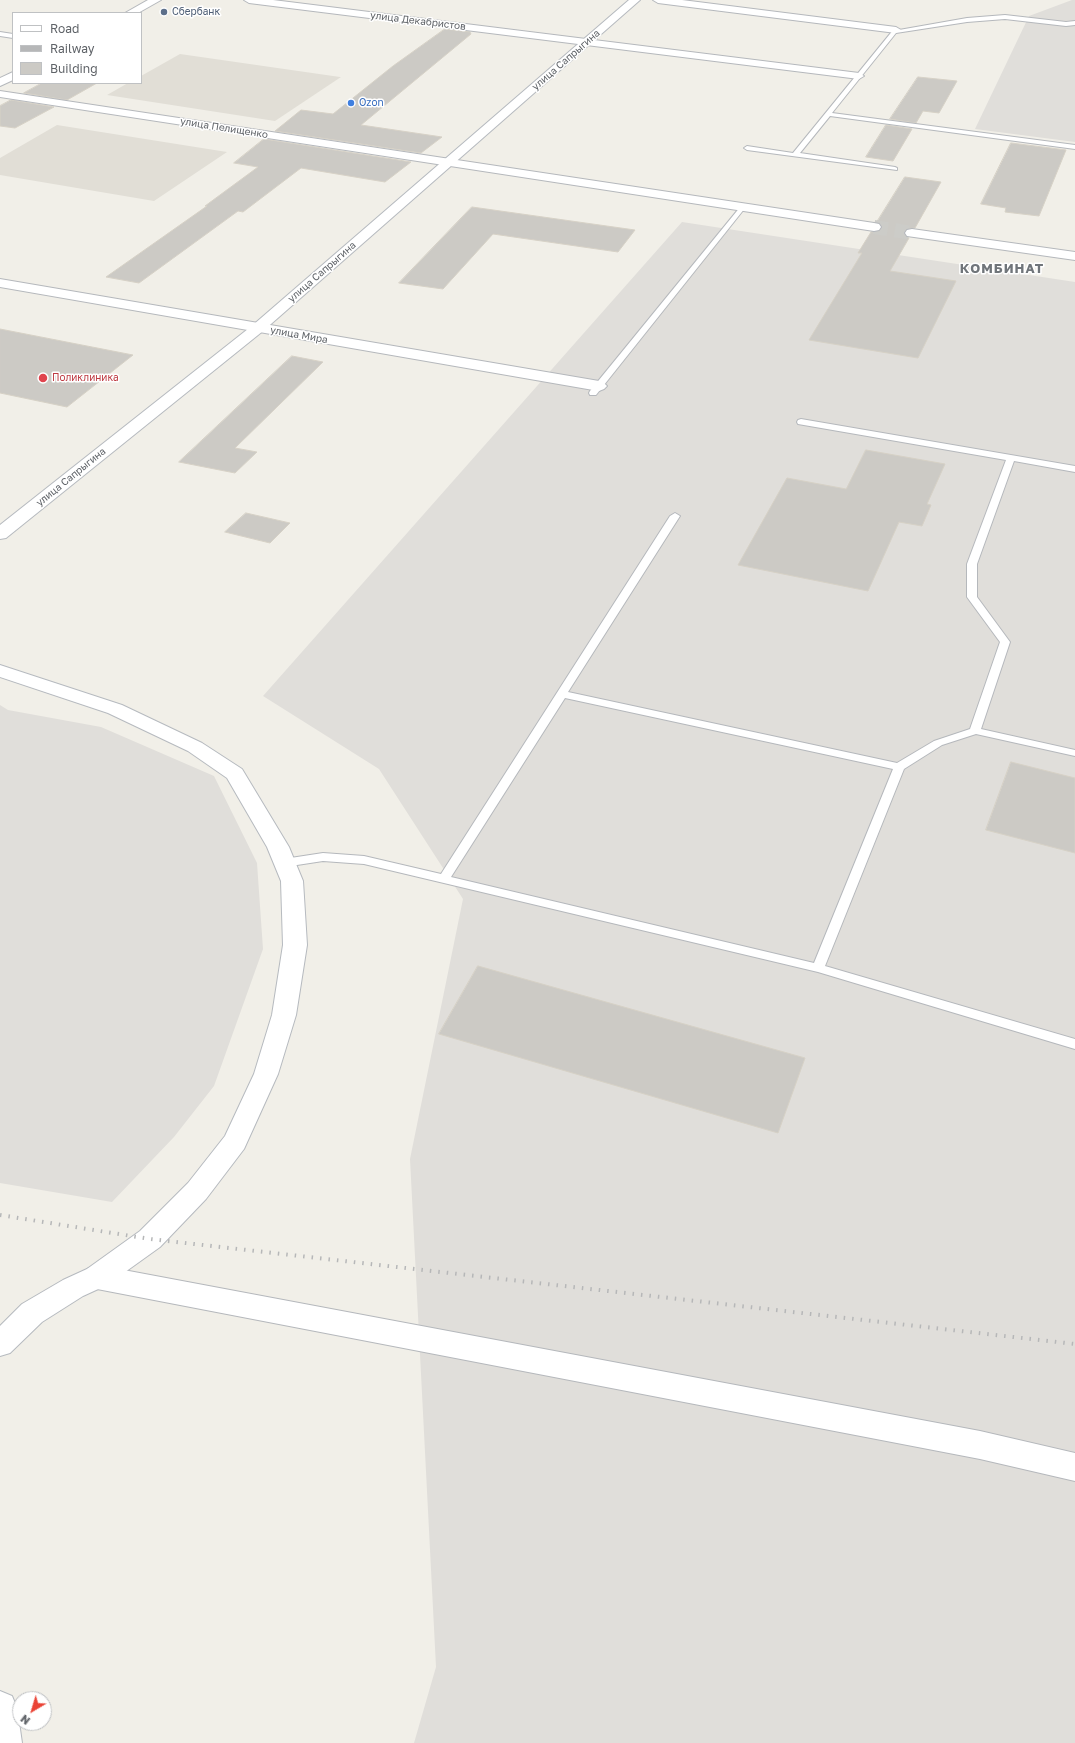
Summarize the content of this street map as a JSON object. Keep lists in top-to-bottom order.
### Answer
{
  "streets": {
    "street": [
      "улица Декабристов",
      "улица Сапрыгина",
      "улица Пелищенко",
      "улица Мира"
    ]
  },
  "crossings": [
    ["улица Декабристов", "улица Сапрыгина"],
    ["улица Сапрыгина", "улица Пелищенко"],
    ["улица Сапрыгина", "улица Мира"]
  ],
  "districts": ["КОМБИНАТ"],
  "places": ["Сбербанк", "Ozon", "Поликлиника"],
  "legend": ["Road", "Railway", "Building"],
  "north": "bottom left"
}
